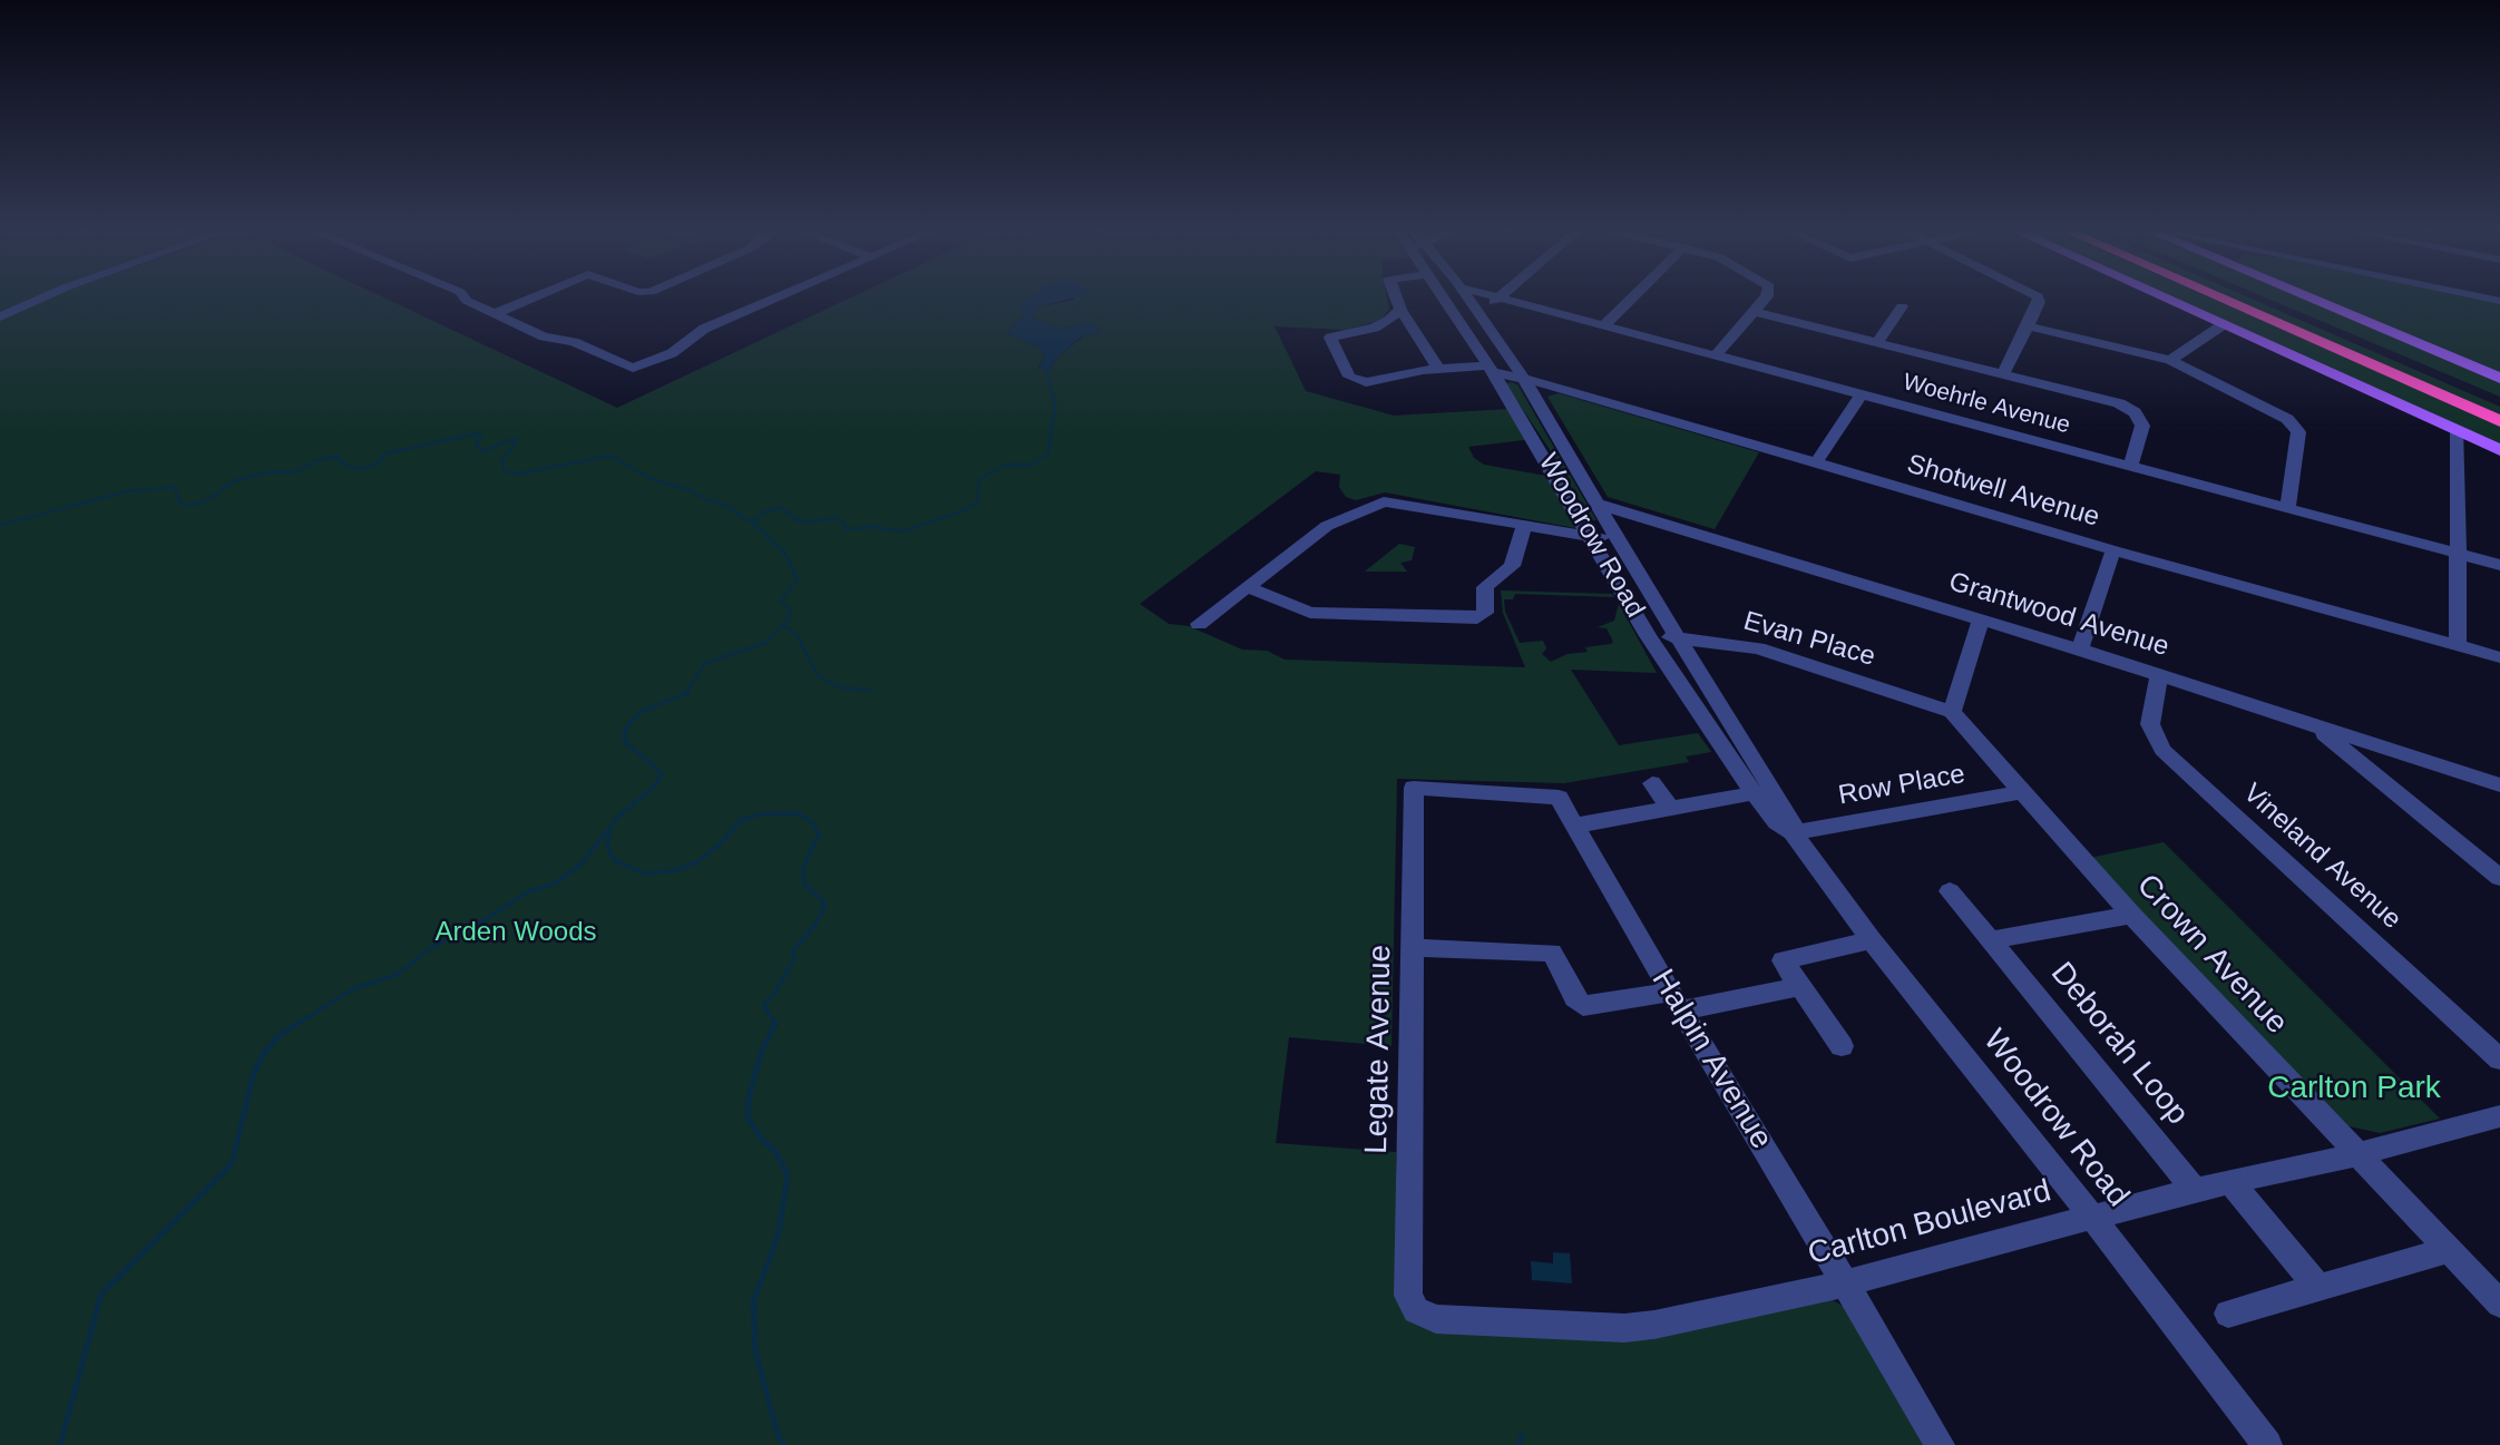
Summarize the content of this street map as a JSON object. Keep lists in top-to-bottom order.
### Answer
{
  "streets": {
    "street": [
      "Woehrle Avenue",
      "Shotwell Avenue",
      "Woodrow Road",
      "Grantwood Avenue",
      "Evan Place",
      "Row Place",
      "Vineland Avenue",
      "Crown Avenue",
      "Deborah Loop",
      "Legate Avenue",
      "Halpin Avenue",
      "Carlton Boulevard"
    ]
  },
  "crossings": [
    ["Shotwell Avenue", "Woodrow Road"],
    ["Woodrow Road", "Grantwood Avenue"],
    ["Woodrow Road", "Evan Place"],
    ["Woodrow Road", "Row Place"],
    ["Woodrow Road", "Carlton Boulevard"],
    ["Grantwood Avenue", "Vineland Avenue"],
    ["Evan Place", "Crown Avenue"],
    ["Row Place", "Crown Avenue"],
    ["Crown Avenue", "Deborah Loop"],
    ["Crown Avenue", "Carlton Boulevard"],
    ["Deborah Loop", "Carlton Boulevard"],
    ["Legate Avenue", "Halpin Avenue"],
    ["Legate Avenue", "Carlton Boulevard"],
    ["Halpin Avenue", "Carlton Boulevard"]
  ],
  "parks": ["Arden Woods", "Carlton Park"]
}
